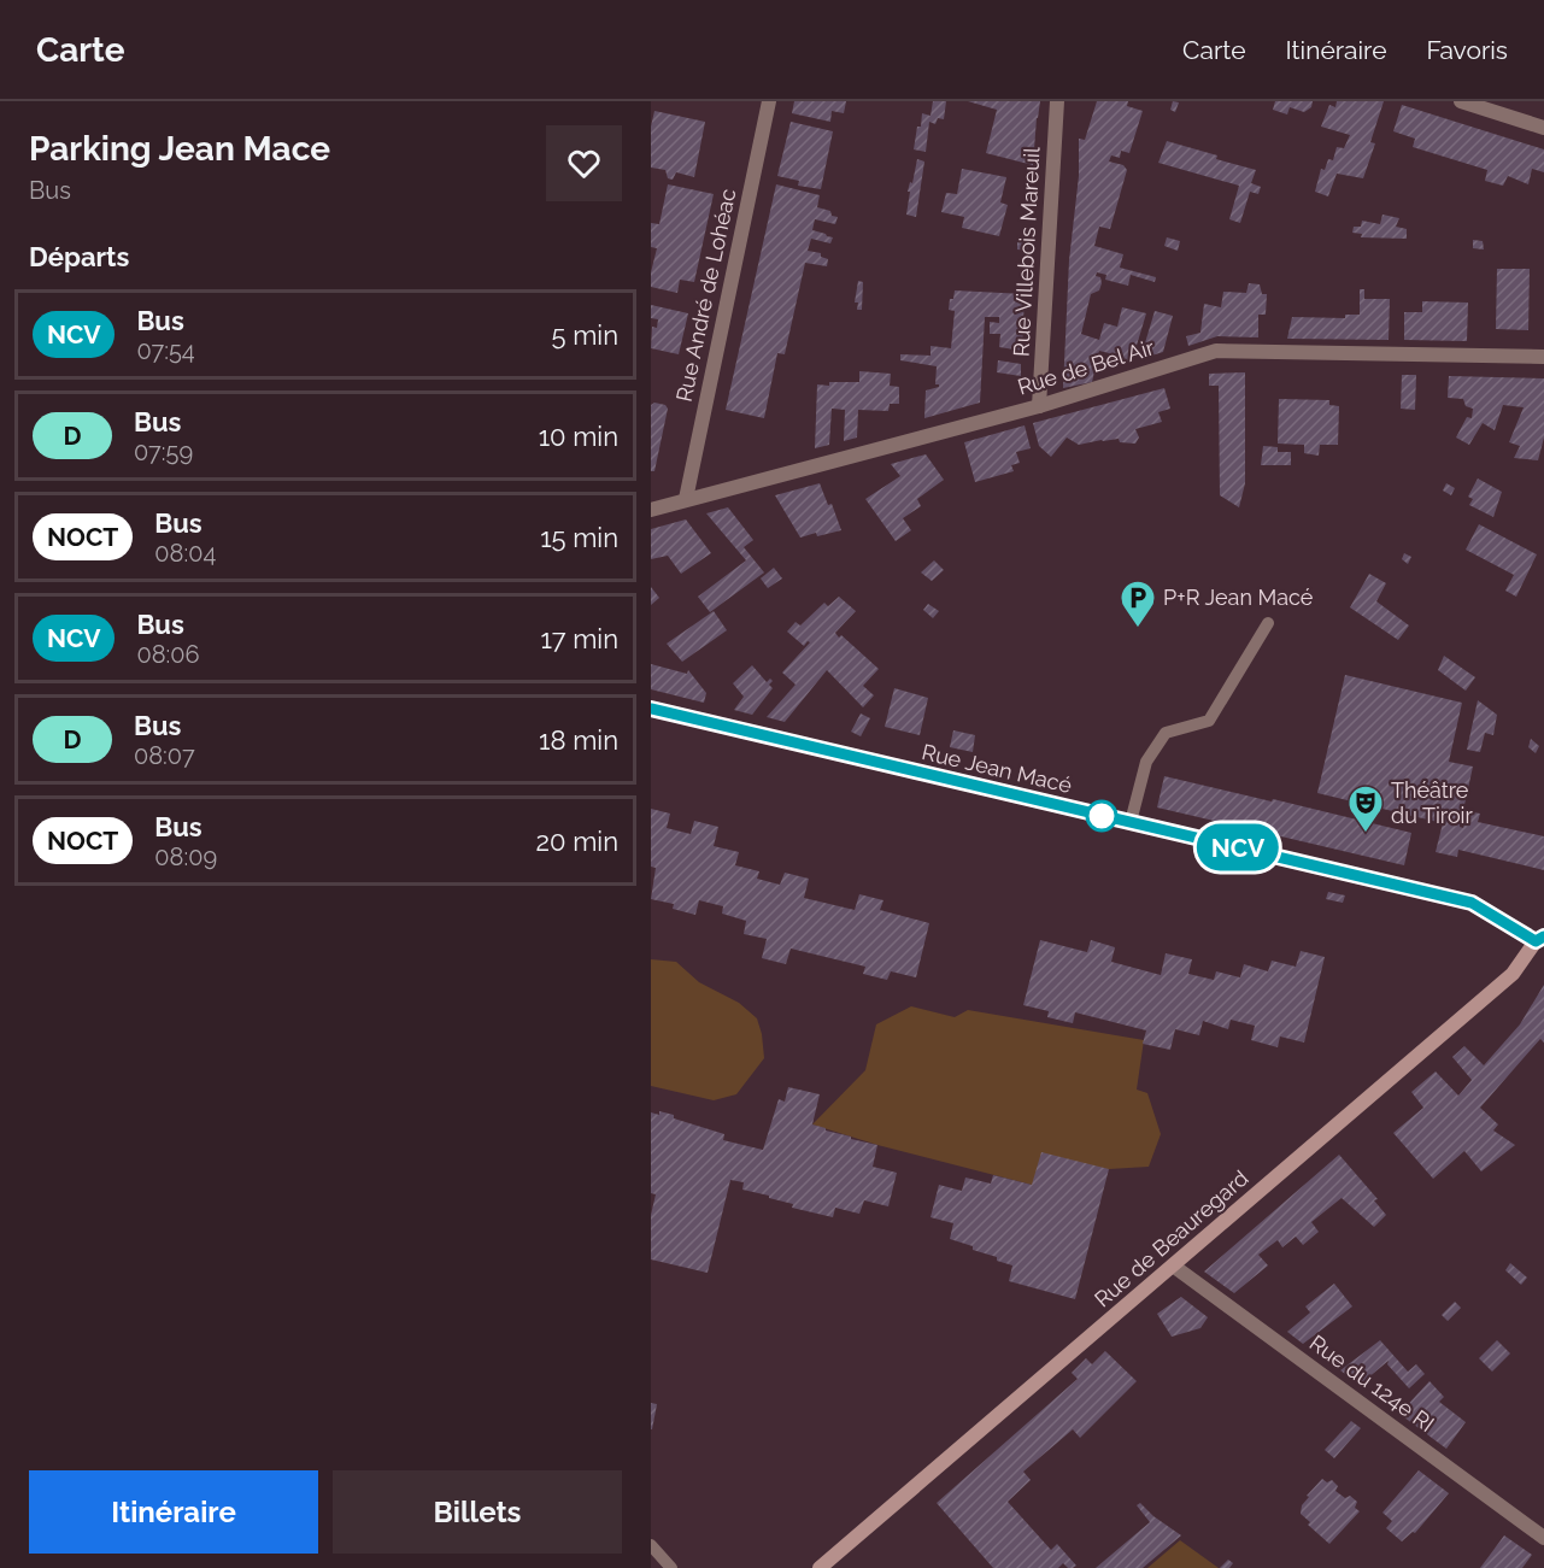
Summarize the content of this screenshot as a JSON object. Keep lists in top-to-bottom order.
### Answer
{
  "streets": {
    "street": [
      "Rue Villebois Mareuil",
      "Rue André de Lohéac",
      "Rue de Bel Air",
      "Rue Jean Macé",
      "Rue de Beauregard",
      "Rue du 124e RI"
    ]
  },
  "crossings": [
    ["Rue Villebois Mareuil", "Rue de Bel Air"],
    ["Rue André de Lohéac", "Rue de Bel Air"],
    ["Rue Jean Macé", "Rue de Beauregard"],
    ["Rue de Beauregard", "Rue du 124e RI"]
  ],
  "places": {
    "parking": ["P+R Jean Macé"],
    "theatre": ["Théâtre du Tiroir"]
  },
  "lines": ["bus line NCV"],
  "page": {
    "header": "Carte",
    "nav": ["Carte", "Itinéraire", "Favoris"],
    "heading": [
      ["Parking Jean Mace", "Bus"],
      "Départs"
    ],
    "on_map": "NCV",
    "list": [
      {
        "mark": "NCV",
        "name": "Bus",
        "note": "07:54",
        "value": "5 min"
      },
      {
        "mark": "D",
        "name": "Bus",
        "note": "07:59",
        "value": "10 min"
      },
      {
        "mark": "NOCT",
        "name": "Bus",
        "note": "08:04",
        "value": "15 min"
      },
      {
        "mark": "NCV",
        "name": "Bus",
        "note": "08:06",
        "value": "17 min"
      },
      {
        "mark": "D",
        "name": "Bus",
        "note": "08:07",
        "value": "18 min"
      },
      {
        "mark": "NOCT",
        "name": "Bus",
        "note": "08:09",
        "value": "20 min"
      }
    ],
    "buttons": ["Itinéraire", "Billets"]
  }
}
